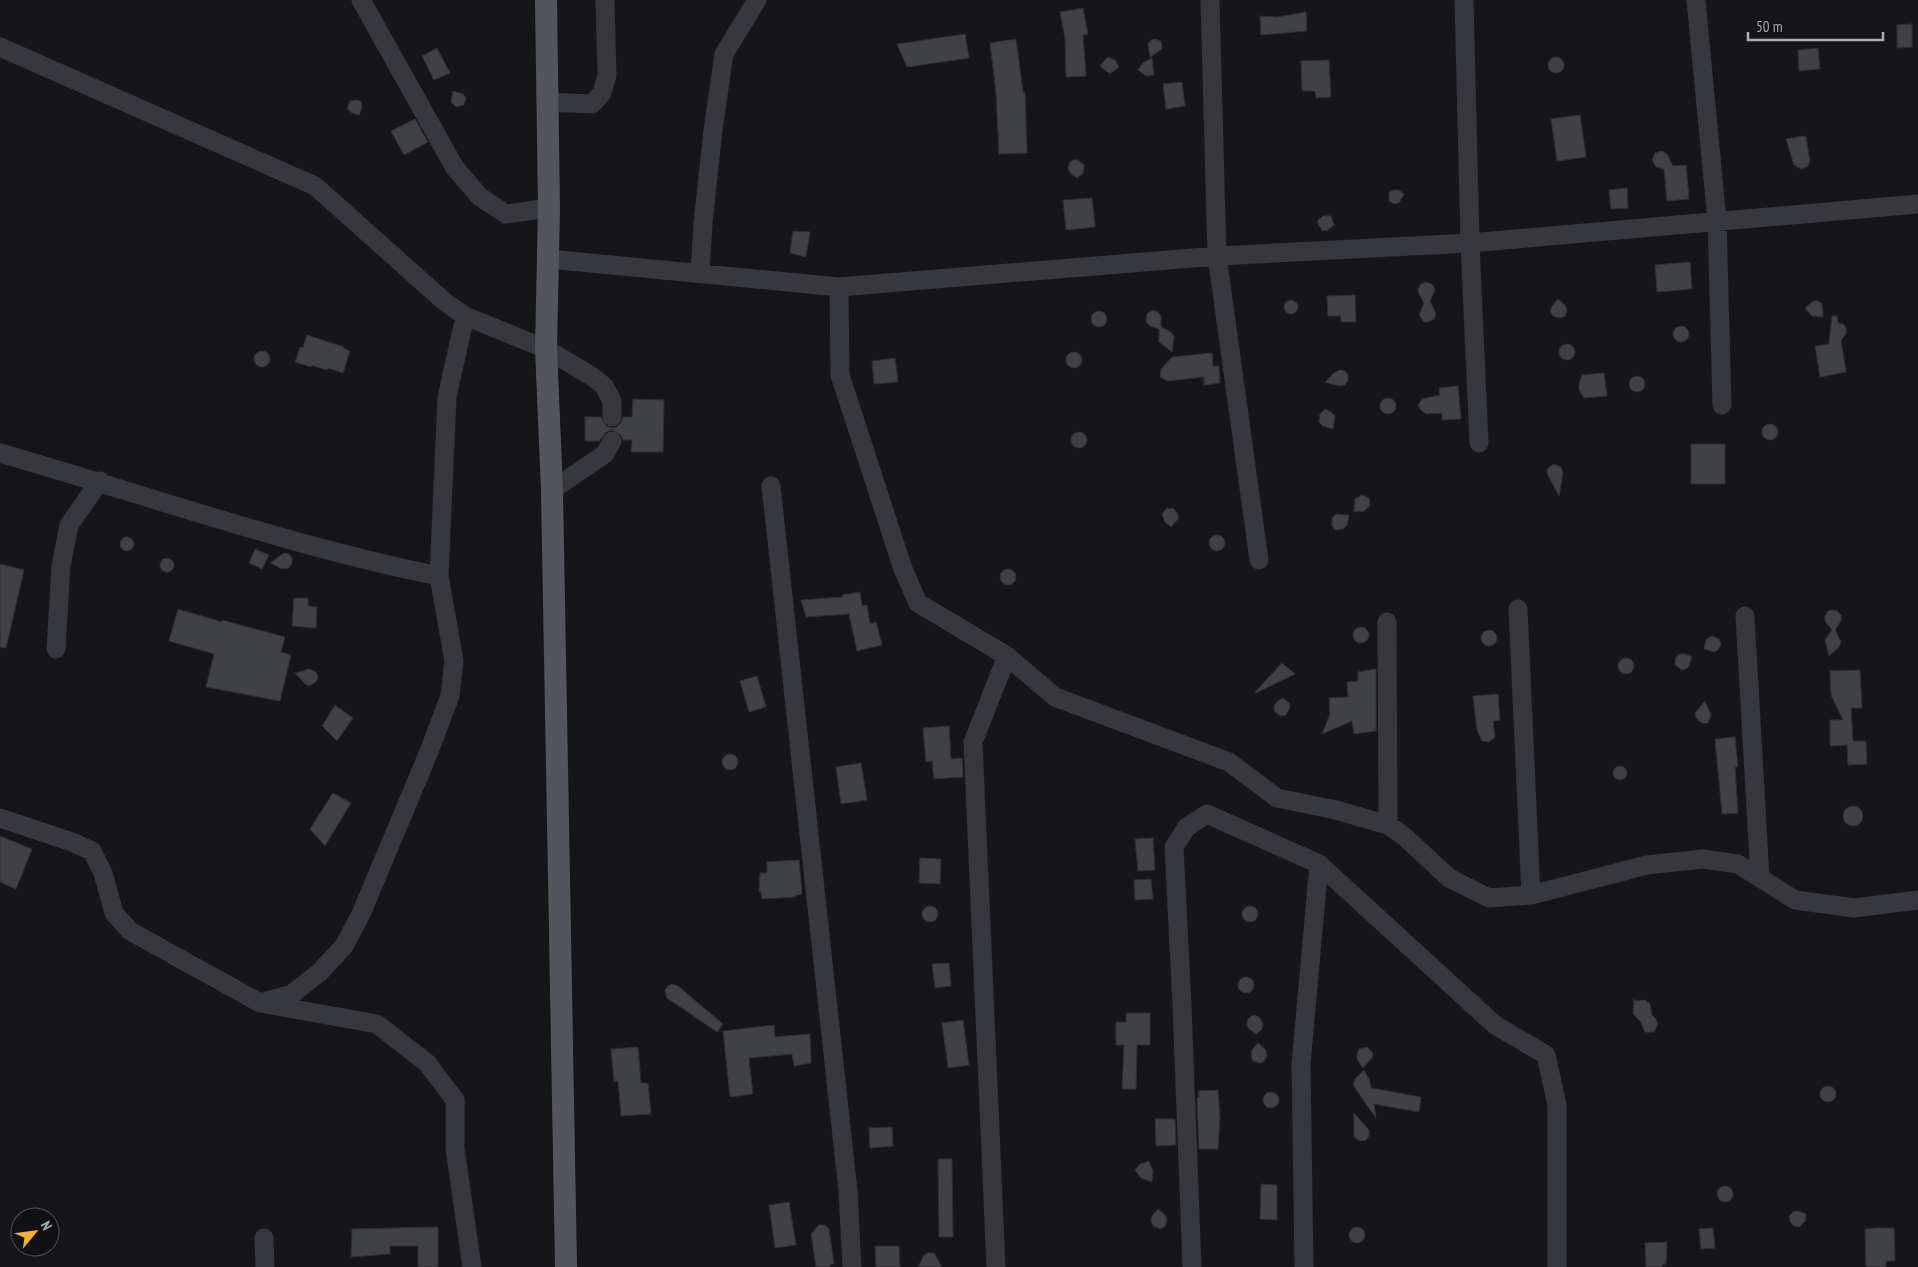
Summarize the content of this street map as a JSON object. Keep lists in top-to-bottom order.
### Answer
{
  "scale_bar": "50 m",
  "north": "top right"
}
